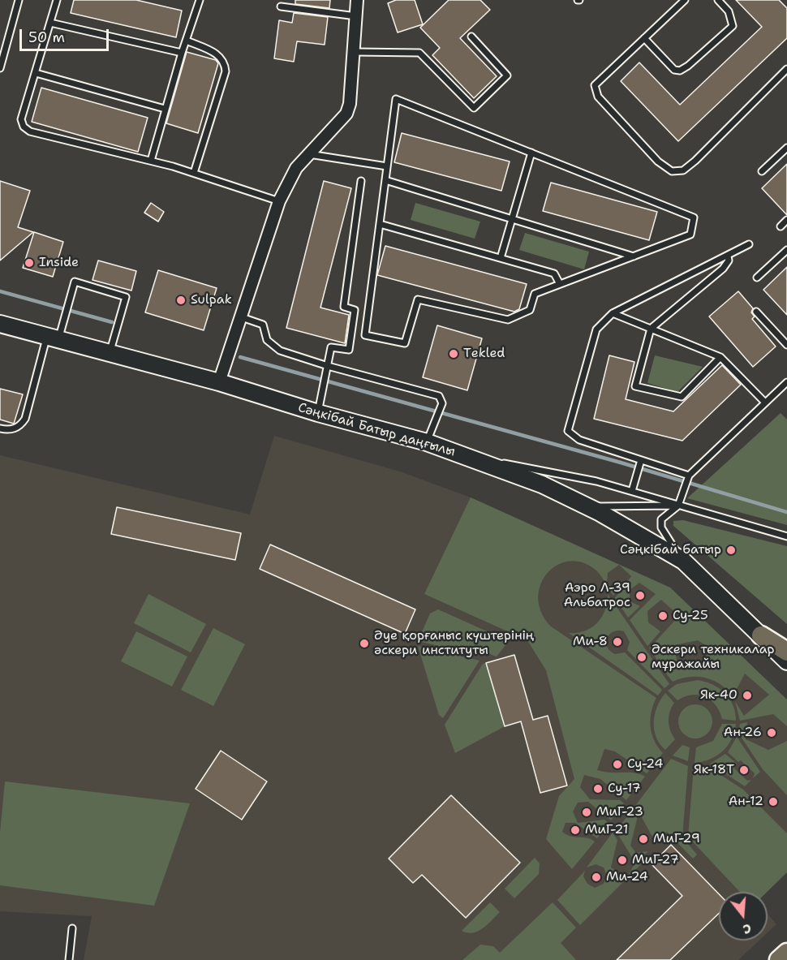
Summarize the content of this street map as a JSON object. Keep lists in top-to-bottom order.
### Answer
{
  "streets": {
    "main road": ["Сәңкібай Батыр даңғылы"]
  },
  "places": [
    "Inside",
    "Sulpak",
    "Тekled",
    "Сәңкібай батыр",
    "Аэро Л-39 Альбатрос",
    "Су-25",
    "Ми-8",
    "Әуе қорғаныс күштерінің әскери институты",
    "Әскери техникалар мұражайы",
    "Як-40",
    "Ан-26",
    "Су-24",
    "Як-18Т",
    "Су-17",
    "Ан-12",
    "МиГ-23",
    "МиГ-21",
    "МиГ-29",
    "МиГ-27",
    "Ми-24"
  ],
  "scale_bar": "50 m",
  "north": "bottom"
}
